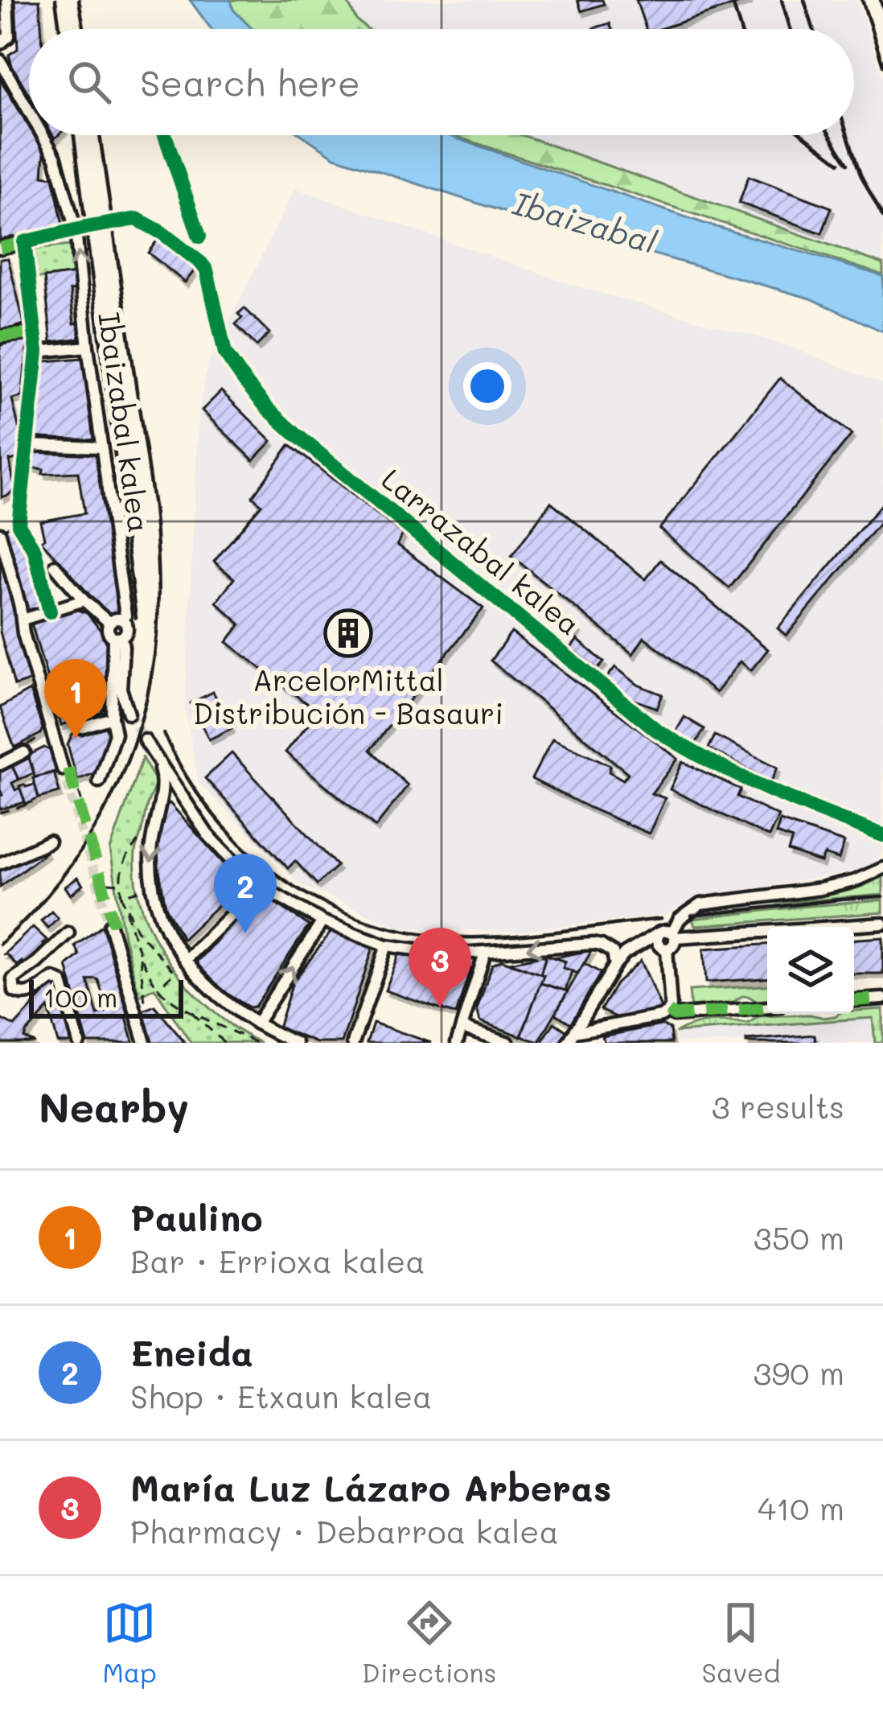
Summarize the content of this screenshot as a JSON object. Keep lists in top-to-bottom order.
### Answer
{
  "streets": {
    "street": ["Ibaizabal kalea", "Larrazabal kalea"]
  },
  "water": ["Ibaizabal"],
  "places": {
    "building": ["ArcelorMittal Distribución - Basauri"]
  },
  "scale_bar": "100 m",
  "page": {
    "search": "Search here",
    "pins": ["1", "2", "3"],
    "scale": "100 m",
    "heading": ["Nearby", "3 results"],
    "list": [
      {
        "mark": "1",
        "name": "Paulino",
        "note": "Bar · Errioxa kalea",
        "value": "350 m"
      },
      {
        "mark": "2",
        "name": "Eneida",
        "note": "Shop · Etxaun kalea",
        "value": "390 m"
      },
      {
        "mark": "3",
        "name": "María Luz Lázaro Arberas",
        "note": "Pharmacy · Debarroa kalea",
        "value": "410 m"
      }
    ],
    "nav": ["Map", "Directions", "Saved"]
  }
}
